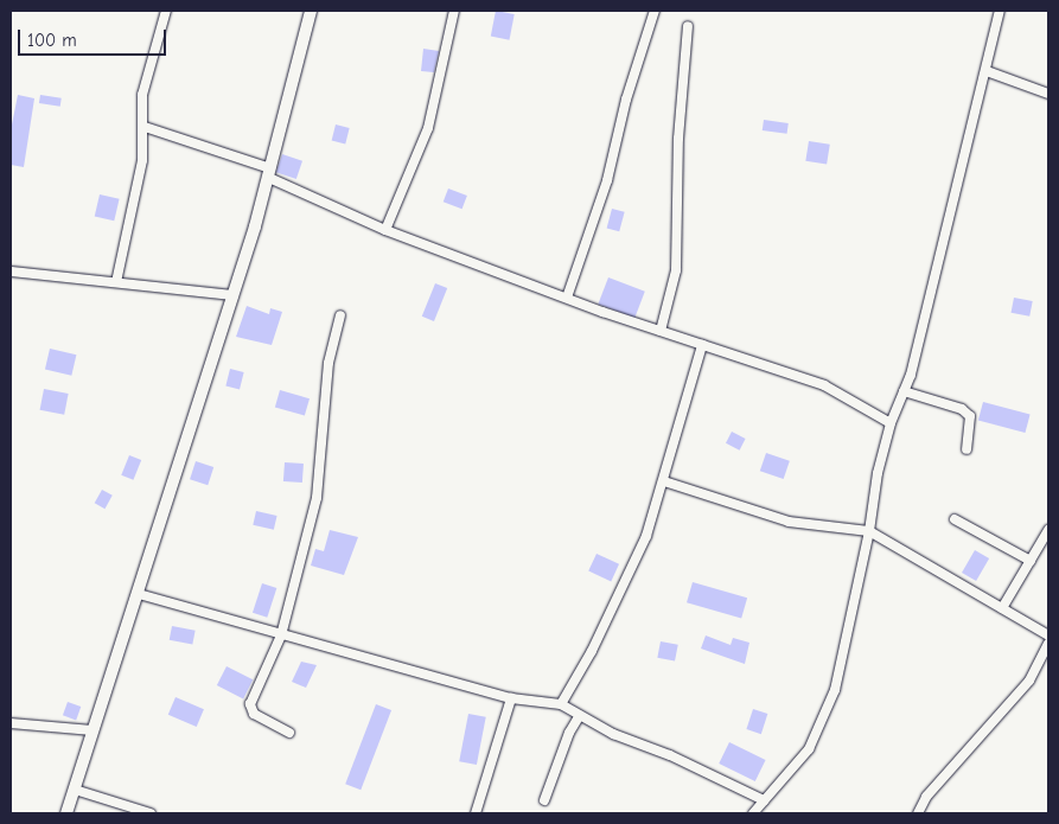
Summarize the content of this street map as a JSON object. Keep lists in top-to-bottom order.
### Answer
{
  "scale_bar": "100 m"
}
